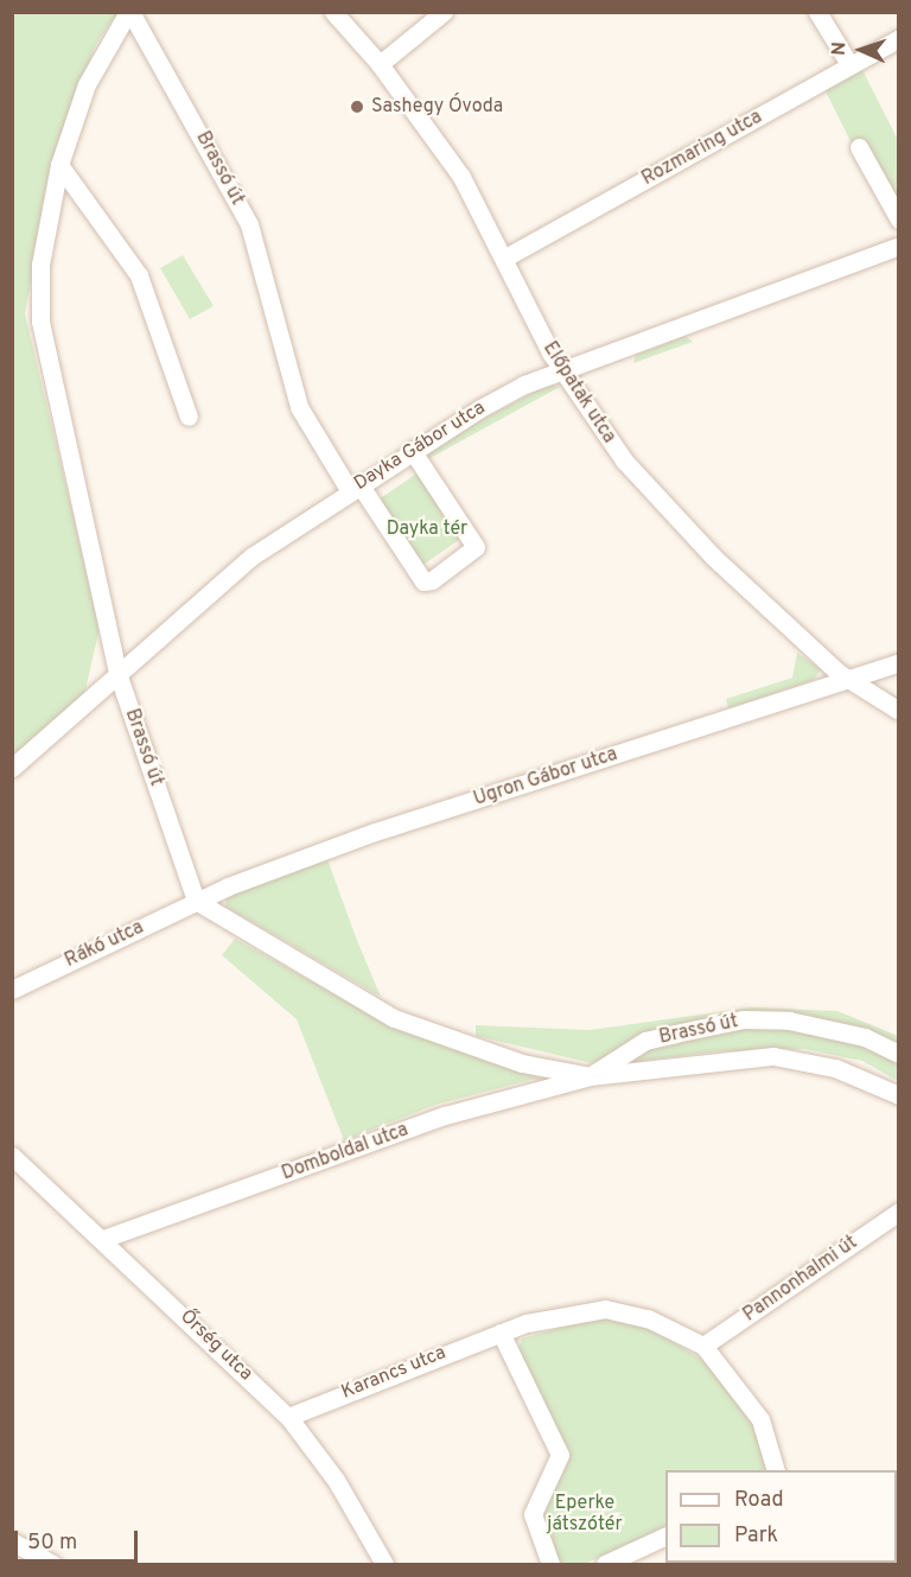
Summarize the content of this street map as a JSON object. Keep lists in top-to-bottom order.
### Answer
{
  "streets": {
    "street": [
      "Rozmaring utca",
      "Brassó út",
      "Előpatak utca",
      "Dayka Gábor utca",
      "Ugron Gábor utca",
      "Rákó utca",
      "Domboldal utca",
      "Pannonhalmi út",
      "Őrség utca",
      "Karancs utca"
    ]
  },
  "crossings": [
    ["Rozmaring utca", "Előpatak utca"],
    ["Brassó út", "Dayka Gábor utca"],
    ["Brassó út", "Ugron Gábor utca"],
    ["Brassó út", "Rákó utca"],
    ["Brassó út", "Domboldal utca"],
    ["Előpatak utca", "Dayka Gábor utca"],
    ["Előpatak utca", "Ugron Gábor utca"],
    ["Ugron Gábor utca", "Rákó utca"],
    ["Domboldal utca", "Őrség utca"],
    ["Pannonhalmi út", "Karancs utca"],
    ["Őrség utca", "Karancs utca"]
  ],
  "parks": ["Dayka tér", "Eperke játszótér"],
  "places": ["Sashegy Óvoda"],
  "legend": ["Road", "Park"],
  "scale_bar": "50 m",
  "north": "left"
}
